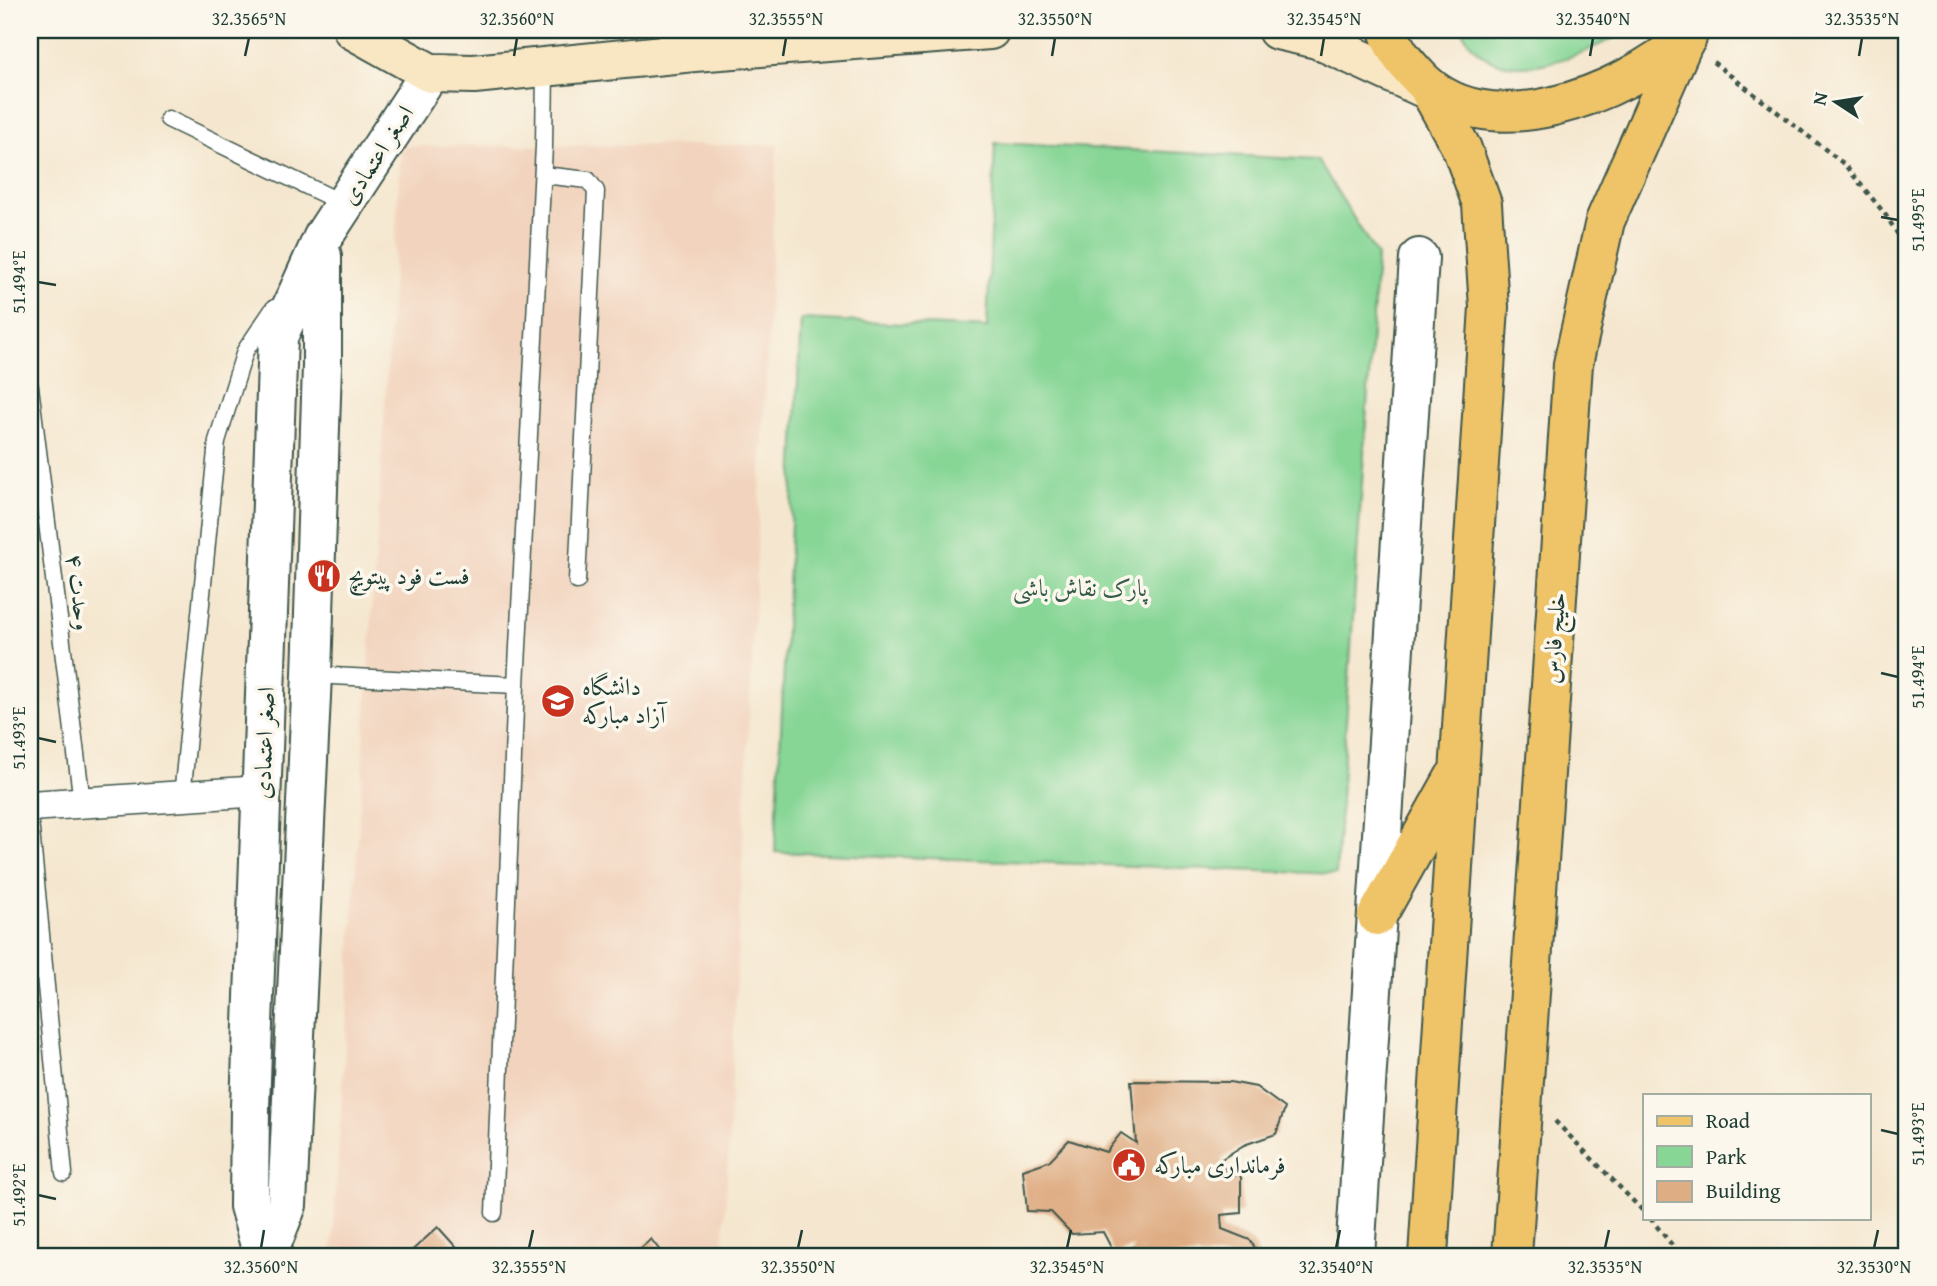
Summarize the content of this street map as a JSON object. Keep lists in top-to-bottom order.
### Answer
{
  "streets": {
    "main road": ["خلیج فارس"],
    "street": ["اصغر اعتمادی"],
    "lane": ["وحدت ۴"]
  },
  "parks": ["پارک نقاش باشی"],
  "places": {
    "restaurant": ["فست فود پیتویچ"],
    "school or university": ["دانشگاه آزاد مبارکه"],
    "public building": ["فرمانداری مبارکه"]
  },
  "legend": ["Road", "Park", "Building"],
  "north": "left",
  "coordinates": [
    "32.3565°N",
    "32.3560°N",
    "32.3555°N",
    "32.3550°N",
    "32.3545°N",
    "32.3540°N",
    "32.3535°N",
    "51.495°E",
    "51.494°E",
    "51.493°E",
    "51.492°E",
    "32.3530°N"
  ]
}
